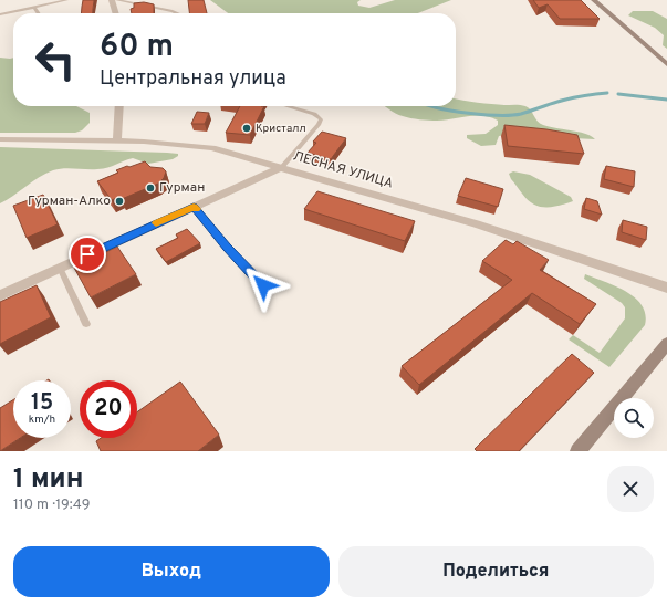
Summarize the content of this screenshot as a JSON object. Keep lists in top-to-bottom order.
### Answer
{
  "streets": {
    "street": ["ЛЕСНАЯ УЛИЦА"]
  },
  "places": ["Кристалл", "Гурман", "Гурман-Алко"],
  "page": {
    "turn": ["60 m", "Центральная улица"],
    "speed": "15 km/h",
    "limit": "20",
    "heading": ["1 мин", "110 m · 19:49"],
    "buttons": ["Выход", "Поделиться"]
  }
}
